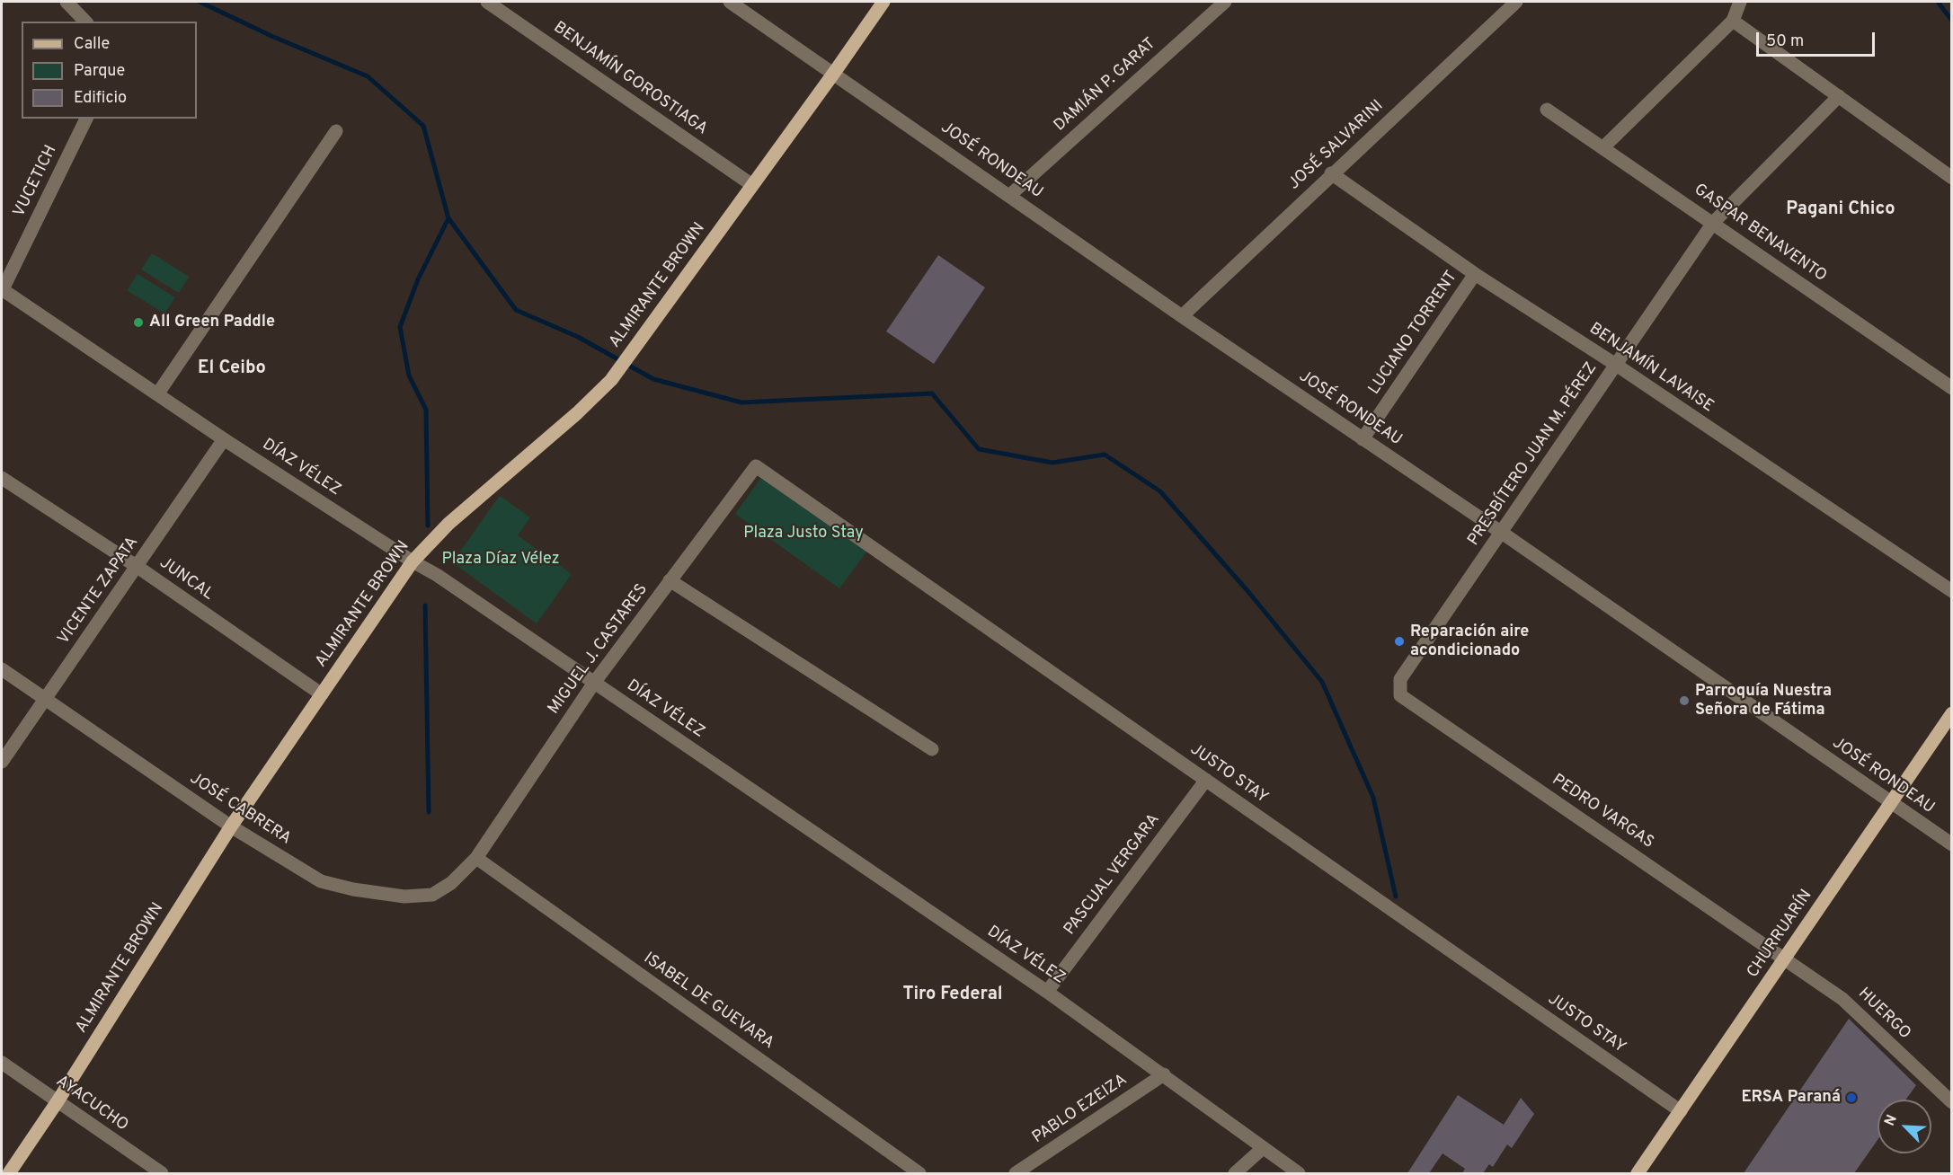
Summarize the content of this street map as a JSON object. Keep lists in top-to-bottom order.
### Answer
{
  "streets": {
    "main road": ["ALMIRANTE BROWN", "CHURRUARÍN"],
    "street": [
      "BENJAMÍN GOROSTIAGA",
      "DAMIÁN P. GARAT",
      "JOSÉ SALVARINI",
      "JOSÉ RONDEAU",
      "VUCETICH",
      "GASPAR BENAVENTO",
      "LUCIANO TORRENT",
      "BENJAMÍN LAVAISE",
      "PRESBÍTERO JUAN M. PÉREZ",
      "DÍAZ VÉLEZ",
      "JUNCAL",
      "VICENTE ZAPATA",
      "MIGUEL J. CASTARES",
      "JUSTO STAY",
      "JOSÉ CABRERA",
      "PEDRO VARGAS",
      "PASCUAL VERGARA",
      "ISABEL DE GUEVARA",
      "HUERGO",
      "AYACUCHO",
      "PABLO EZEIZA"
    ]
  },
  "crossings": [
    ["BENJAMÍN GOROSTIAGA", "ALMIRANTE BROWN"],
    ["DAMIÁN P. GARAT", "JOSÉ RONDEAU"],
    ["JOSÉ SALVARINI", "JOSÉ RONDEAU"],
    ["JOSÉ SALVARINI", "BENJAMÍN LAVAISE"],
    ["JOSÉ RONDEAU", "ALMIRANTE BROWN"],
    ["JOSÉ RONDEAU", "LUCIANO TORRENT"],
    ["JOSÉ RONDEAU", "PRESBÍTERO JUAN M. PÉREZ"],
    ["JOSÉ RONDEAU", "CHURRUARÍN"],
    ["VUCETICH", "DÍAZ VÉLEZ"],
    ["GASPAR BENAVENTO", "PRESBÍTERO JUAN M. PÉREZ"],
    ["ALMIRANTE BROWN", "DÍAZ VÉLEZ"],
    ["ALMIRANTE BROWN", "JUNCAL"],
    ["ALMIRANTE BROWN", "JOSÉ CABRERA"],
    ["ALMIRANTE BROWN", "AYACUCHO"],
    ["LUCIANO TORRENT", "BENJAMÍN LAVAISE"],
    ["BENJAMÍN LAVAISE", "PRESBÍTERO JUAN M. PÉREZ"],
    ["PRESBÍTERO JUAN M. PÉREZ", "PEDRO VARGAS"],
    ["DÍAZ VÉLEZ", "VICENTE ZAPATA"],
    ["DÍAZ VÉLEZ", "MIGUEL J. CASTARES"],
    ["DÍAZ VÉLEZ", "PASCUAL VERGARA"],
    ["DÍAZ VÉLEZ", "PABLO EZEIZA"],
    ["JUNCAL", "VICENTE ZAPATA"],
    ["VICENTE ZAPATA", "JOSÉ CABRERA"],
    ["MIGUEL J. CASTARES", "JUSTO STAY"],
    ["MIGUEL J. CASTARES", "JOSÉ CABRERA"],
    ["MIGUEL J. CASTARES", "ISABEL DE GUEVARA"],
    ["JUSTO STAY", "PASCUAL VERGARA"],
    ["JUSTO STAY", "CHURRUARÍN"],
    ["JOSÉ CABRERA", "ISABEL DE GUEVARA"],
    ["PEDRO VARGAS", "CHURRUARÍN"],
    ["PEDRO VARGAS", "HUERGO"],
    ["CHURRUARÍN", "HUERGO"]
  ],
  "districts": ["Pagani Chico", "El Ceibo", "Tiro Federal"],
  "parks": ["Plaza Justo Stay", "Plaza Díaz Vélez"],
  "places": [
    "All Green Paddle",
    "Reparación aire acondicionado",
    "Parroquía Nuestra Señora de Fátima",
    "ERSA Paraná"
  ],
  "legend": ["Calle", "Parque", "Edificio"],
  "scale_bar": "50 m",
  "north": "top left"
}
